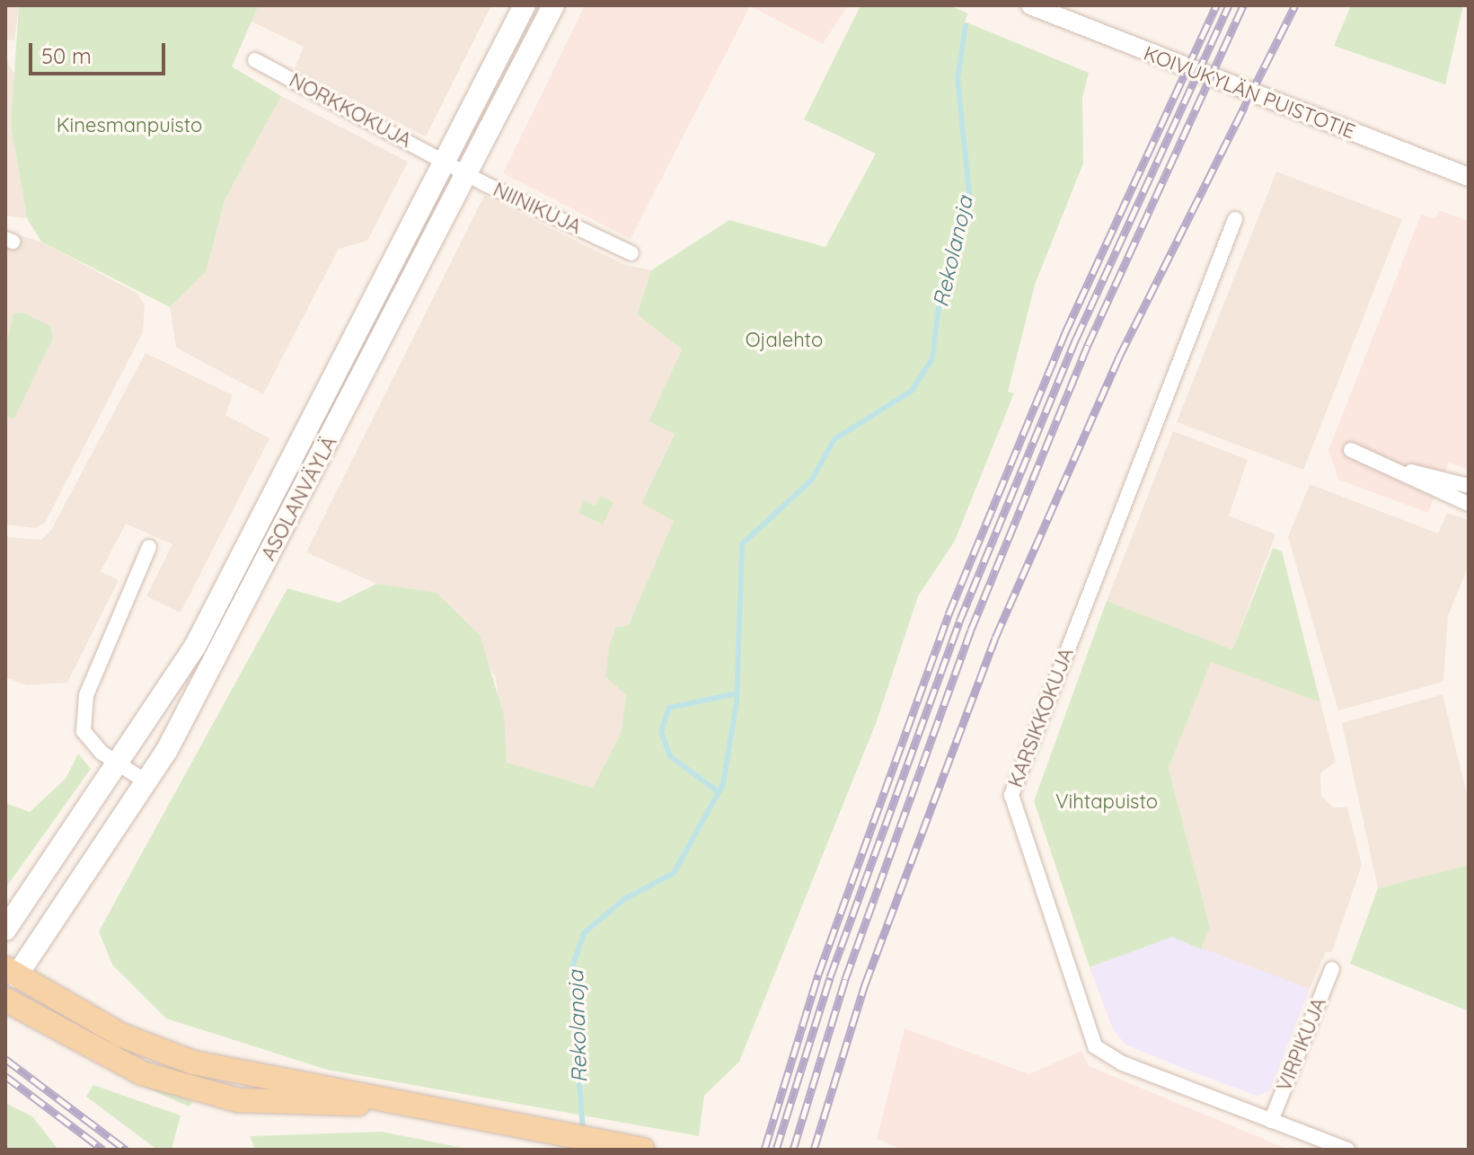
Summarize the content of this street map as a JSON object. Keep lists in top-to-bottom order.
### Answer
{
  "streets": {
    "main road": ["ASOLANVÄYLÄ"],
    "street": [
      "KOIVUKYLÄN PUISTOTIE",
      "NORKKOKUJA",
      "NIINIKUJA",
      "KARSIKKOKUJA",
      "VIRPIKUJA"
    ]
  },
  "crossings": [
    ["NORKKOKUJA", "NIINIKUJA"],
    ["NORKKOKUJA", "ASOLANVÄYLÄ"],
    ["NIINIKUJA", "ASOLANVÄYLÄ"],
    ["KARSIKKOKUJA", "VIRPIKUJA"]
  ],
  "water": ["Rekolanoja"],
  "parks": ["Kinesmanpuisto", "Ojalehto", "Vihtapuisto"],
  "scale_bar": "50 m"
}
